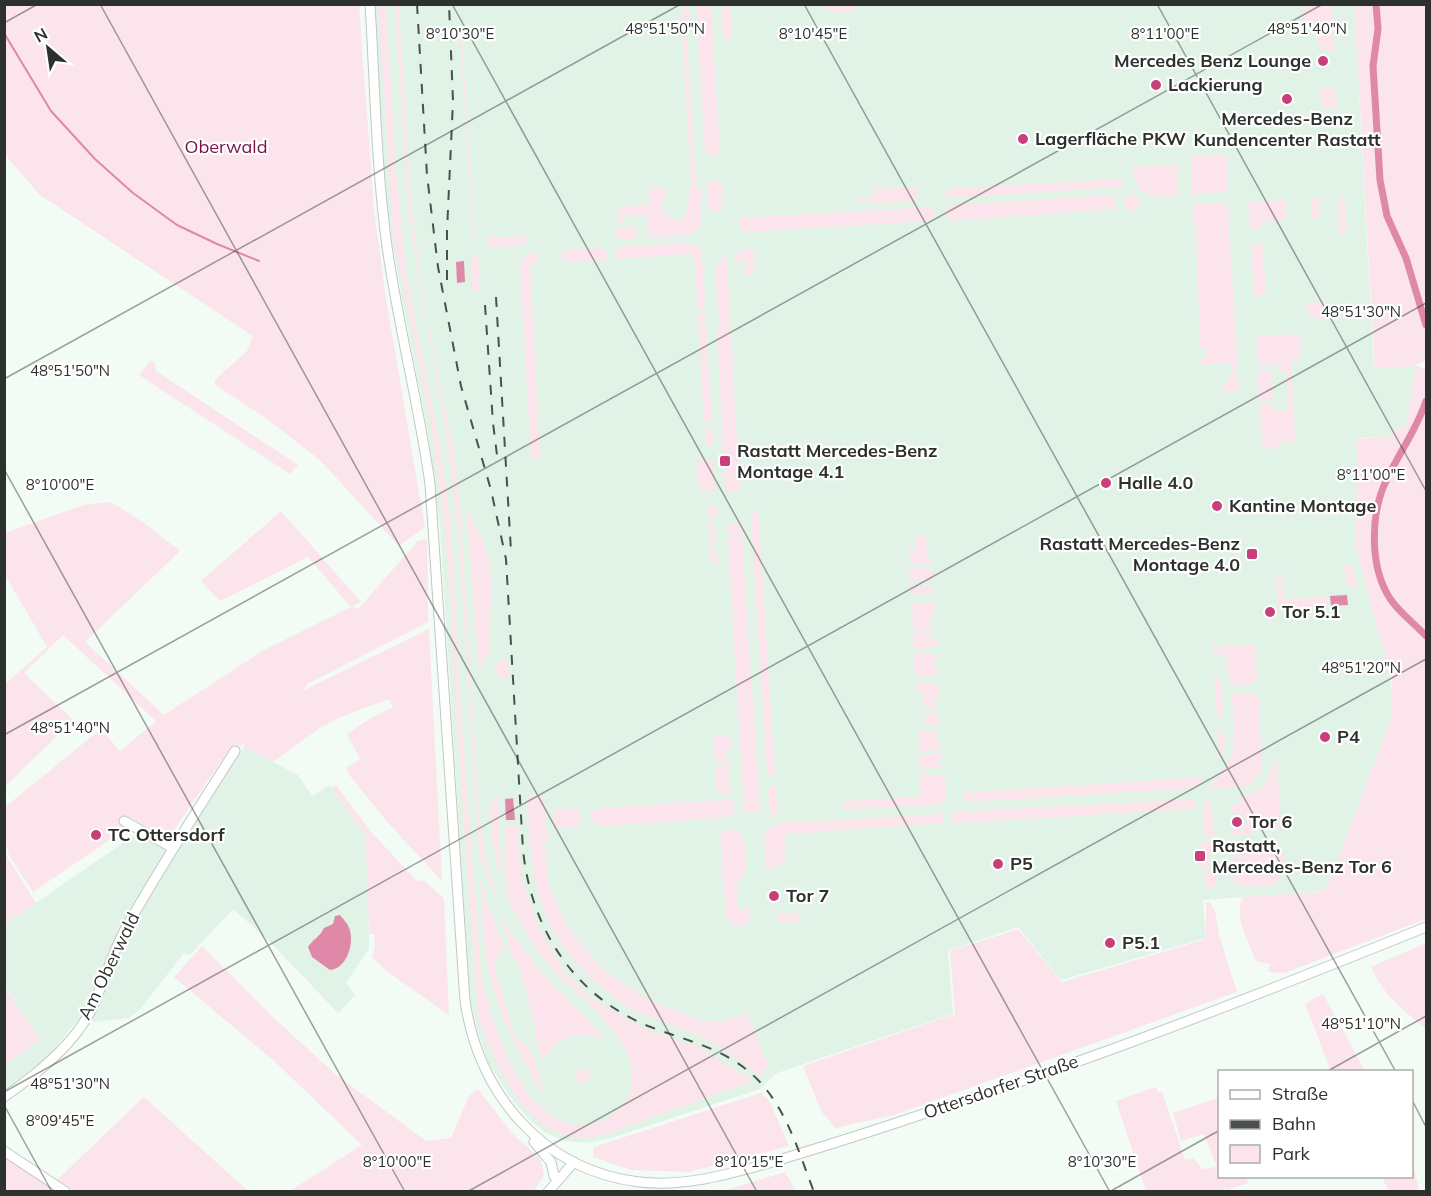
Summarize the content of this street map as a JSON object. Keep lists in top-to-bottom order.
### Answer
{
  "streets": {
    "street": ["Am Oberwald", "Ottersdorfer Straße"]
  },
  "parks": ["Oberwald"],
  "places": {
    "other": [
      "Mercedes Benz Lounge",
      "Lackierung",
      "Mercedes-Benz Kundencenter Rastatt",
      "Lagerfläche PKW",
      "Halle 4.0",
      "Kantine Montage",
      "Tor 5.1",
      "P4",
      "Tor 6",
      "TC Ottersdorf",
      "P5",
      "Tor 7",
      "P5.1"
    ],
    "transit": ["Rastatt Mercedes-Benz Montage 4.1", "Rastatt Mercedes-Benz Montage 4.0", "Rastatt, Mercedes-Benz Tor 6"]
  },
  "legend": ["Straße", "Bahn", "Park"],
  "north": "top left",
  "coordinates": [
    "48°51'40\"N",
    "48°51'50\"N",
    "8°10'30\"E",
    "8°10'45\"E",
    "8°11'00\"E",
    "48°51'30\"N",
    "8°10'00\"E",
    "48°51'20\"N",
    "48°51'10\"N",
    "8°09'45\"E",
    "8°10'15\"E"
  ]
}
